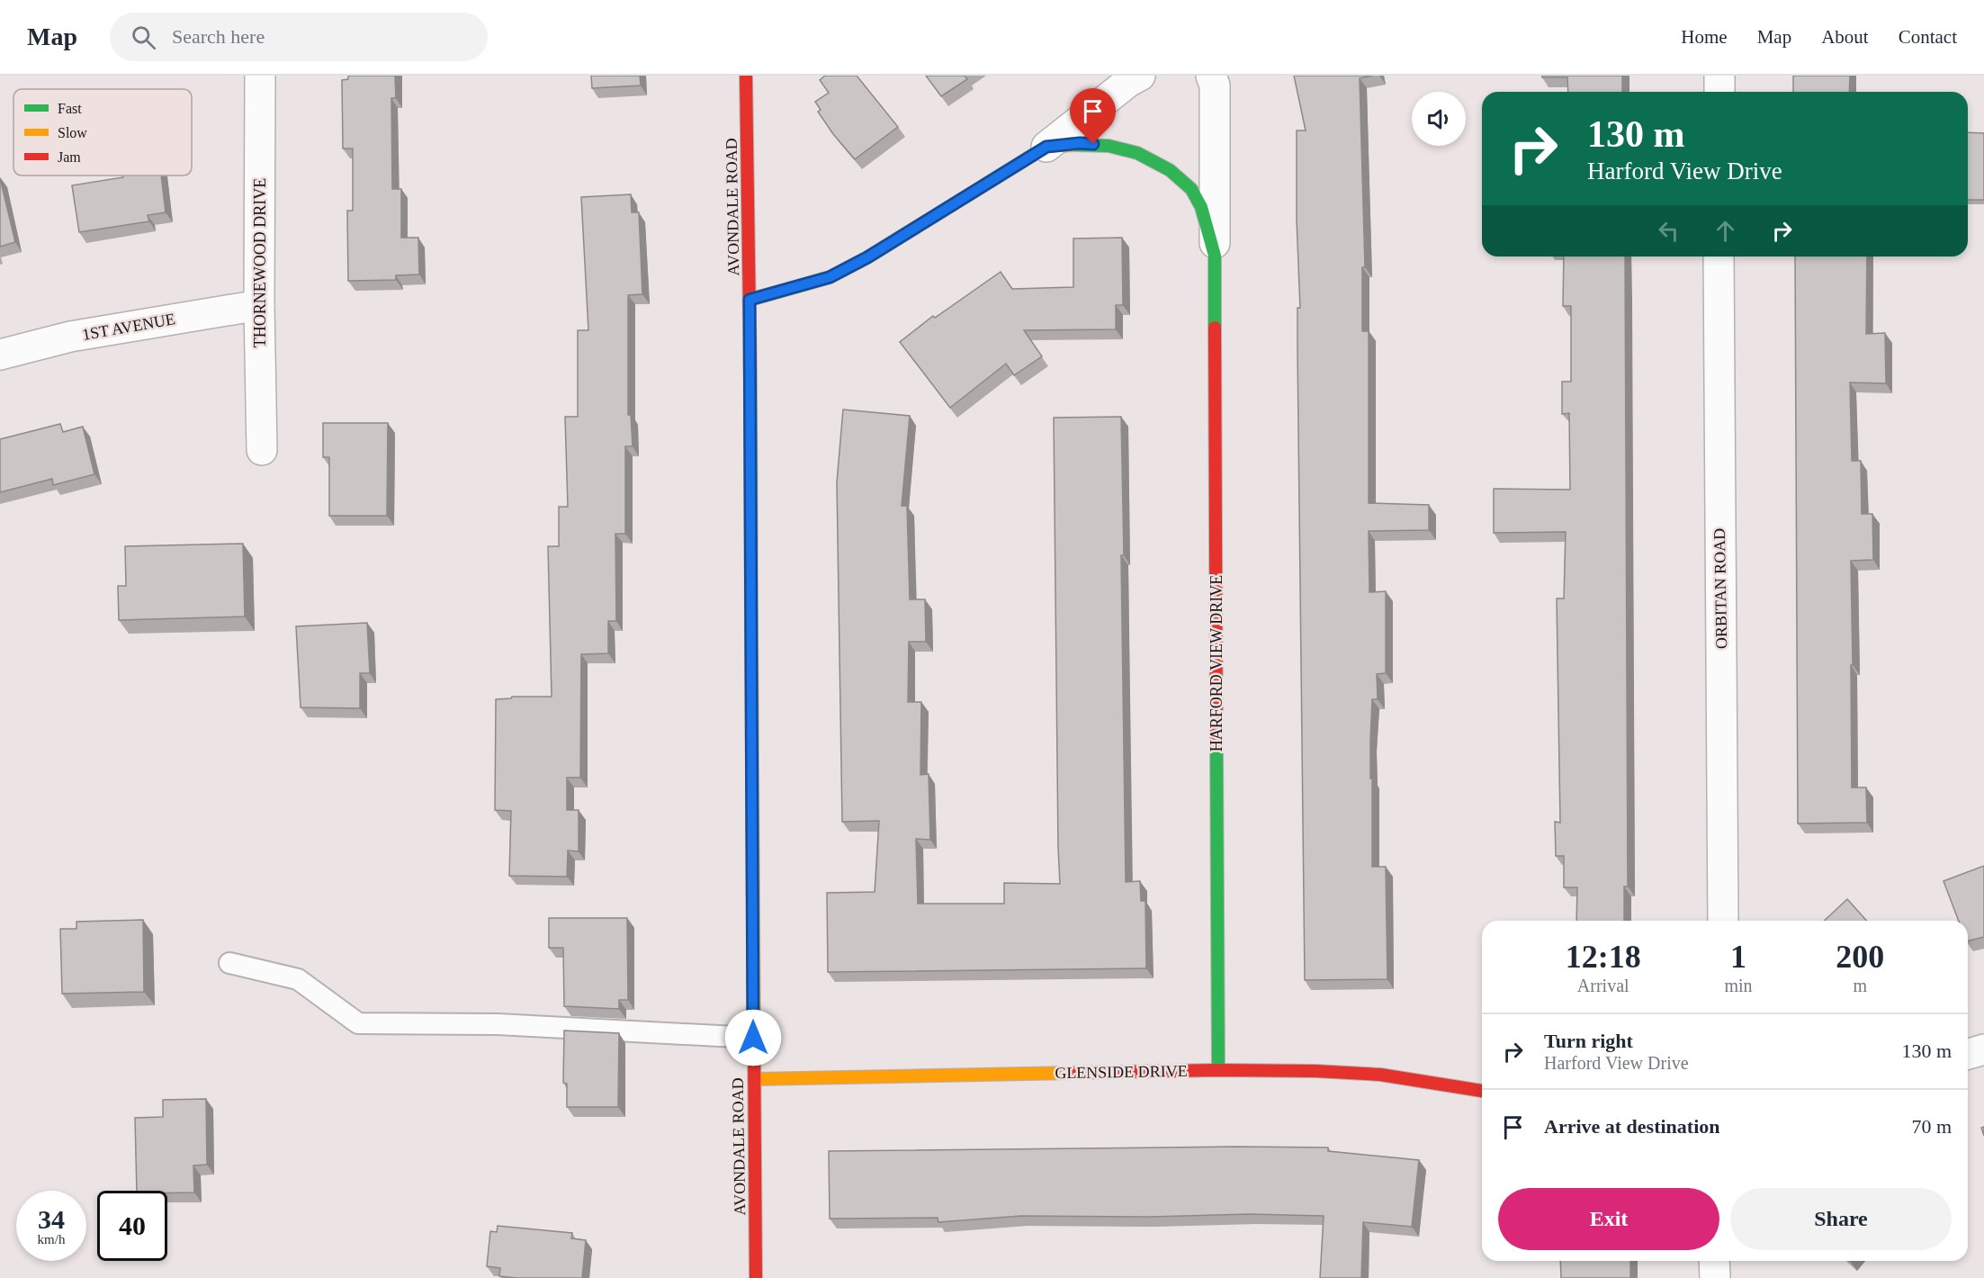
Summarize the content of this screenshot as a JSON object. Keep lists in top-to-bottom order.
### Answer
{
  "streets": {
    "street": [
      "AVONDALE ROAD",
      "THORNEWOOD DRIVE",
      "1ST AVENUE",
      "ORBITAN ROAD",
      "HARFORD VIEW DRIVE",
      "GLENSIDE DRIVE"
    ]
  },
  "crossings": [
    ["AVONDALE ROAD", "HARFORD VIEW DRIVE"],
    ["AVONDALE ROAD", "GLENSIDE DRIVE"],
    ["THORNEWOOD DRIVE", "1ST AVENUE"],
    ["HARFORD VIEW DRIVE", "GLENSIDE DRIVE"]
  ],
  "legend": ["Fast", "Slow", "Jam"],
  "page": {
    "header": "Map",
    "search": "Search here",
    "nav": [
      "Home",
      "Map",
      "About",
      "Contact"
    ],
    "turn": ["130 m", "Harford View Drive"],
    "eta": [
      "12:18",
      "Arrival",
      "1",
      "min",
      "200",
      "m"
    ],
    "list": [
      {
        "name": "Turn right",
        "note": "Harford View Drive",
        "value": "130 m"
      },
      {
        "name": "Arrive at destination",
        "value": "70 m"
      }
    ],
    "buttons": ["Exit", "Share"],
    "speed": "34 km/h",
    "limit": "40"
  }
}
